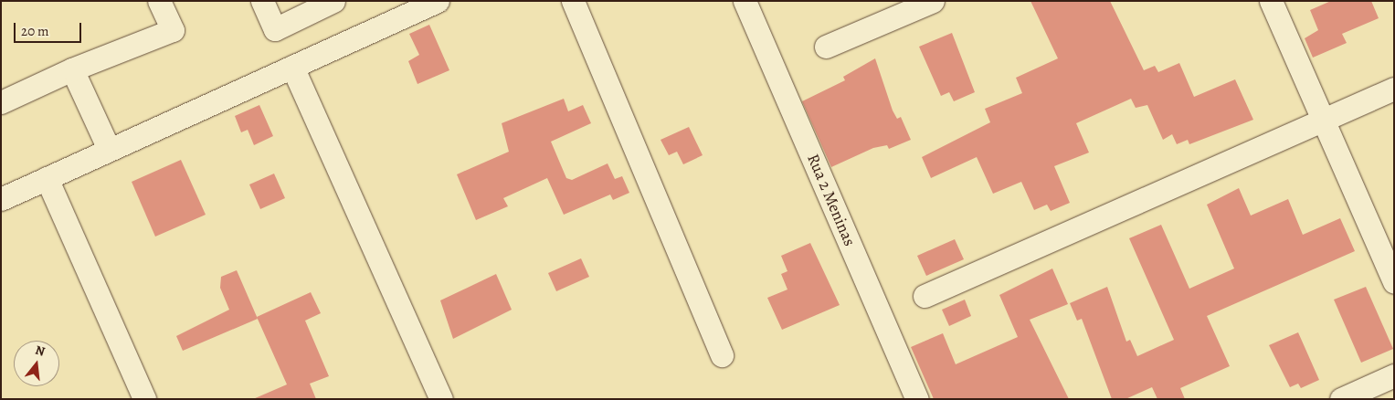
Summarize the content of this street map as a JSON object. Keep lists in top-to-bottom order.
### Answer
{
  "streets": {
    "street": ["Rua 2 Meninas"]
  },
  "scale_bar": "20 m",
  "north": "top"
}
